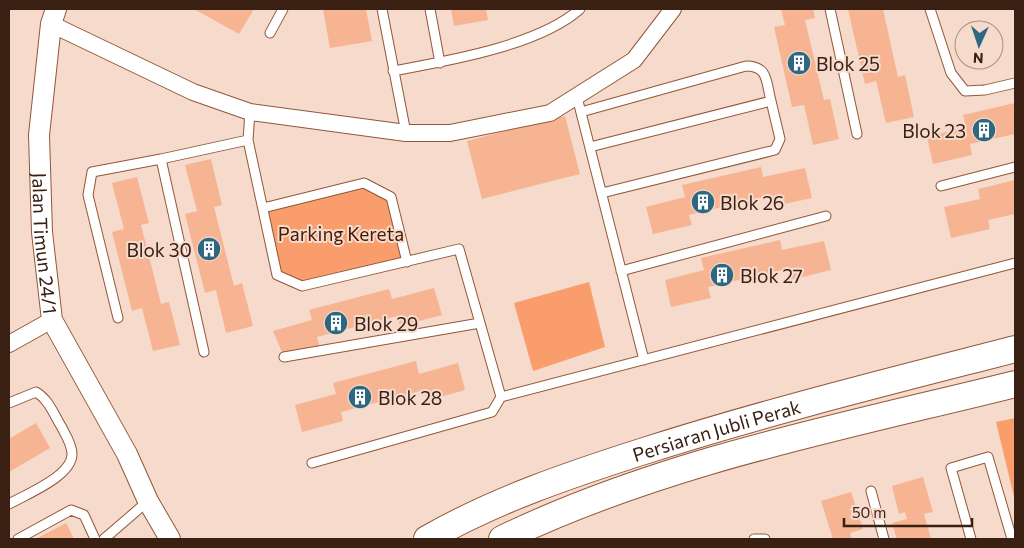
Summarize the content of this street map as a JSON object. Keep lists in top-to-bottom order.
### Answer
{
  "streets": {
    "main road": ["Persiaran Jubli Perak"],
    "street": ["Jalan Timun 24/1"]
  },
  "parks": ["Parking Kereta"],
  "places": {
    "building": [
      "Blok 25",
      "Blok 23",
      "Blok 26",
      "Blok 30",
      "Blok 27",
      "Blok 29",
      "Blok 28"
    ]
  },
  "scale_bar": "50 m",
  "north": "bottom"
}
